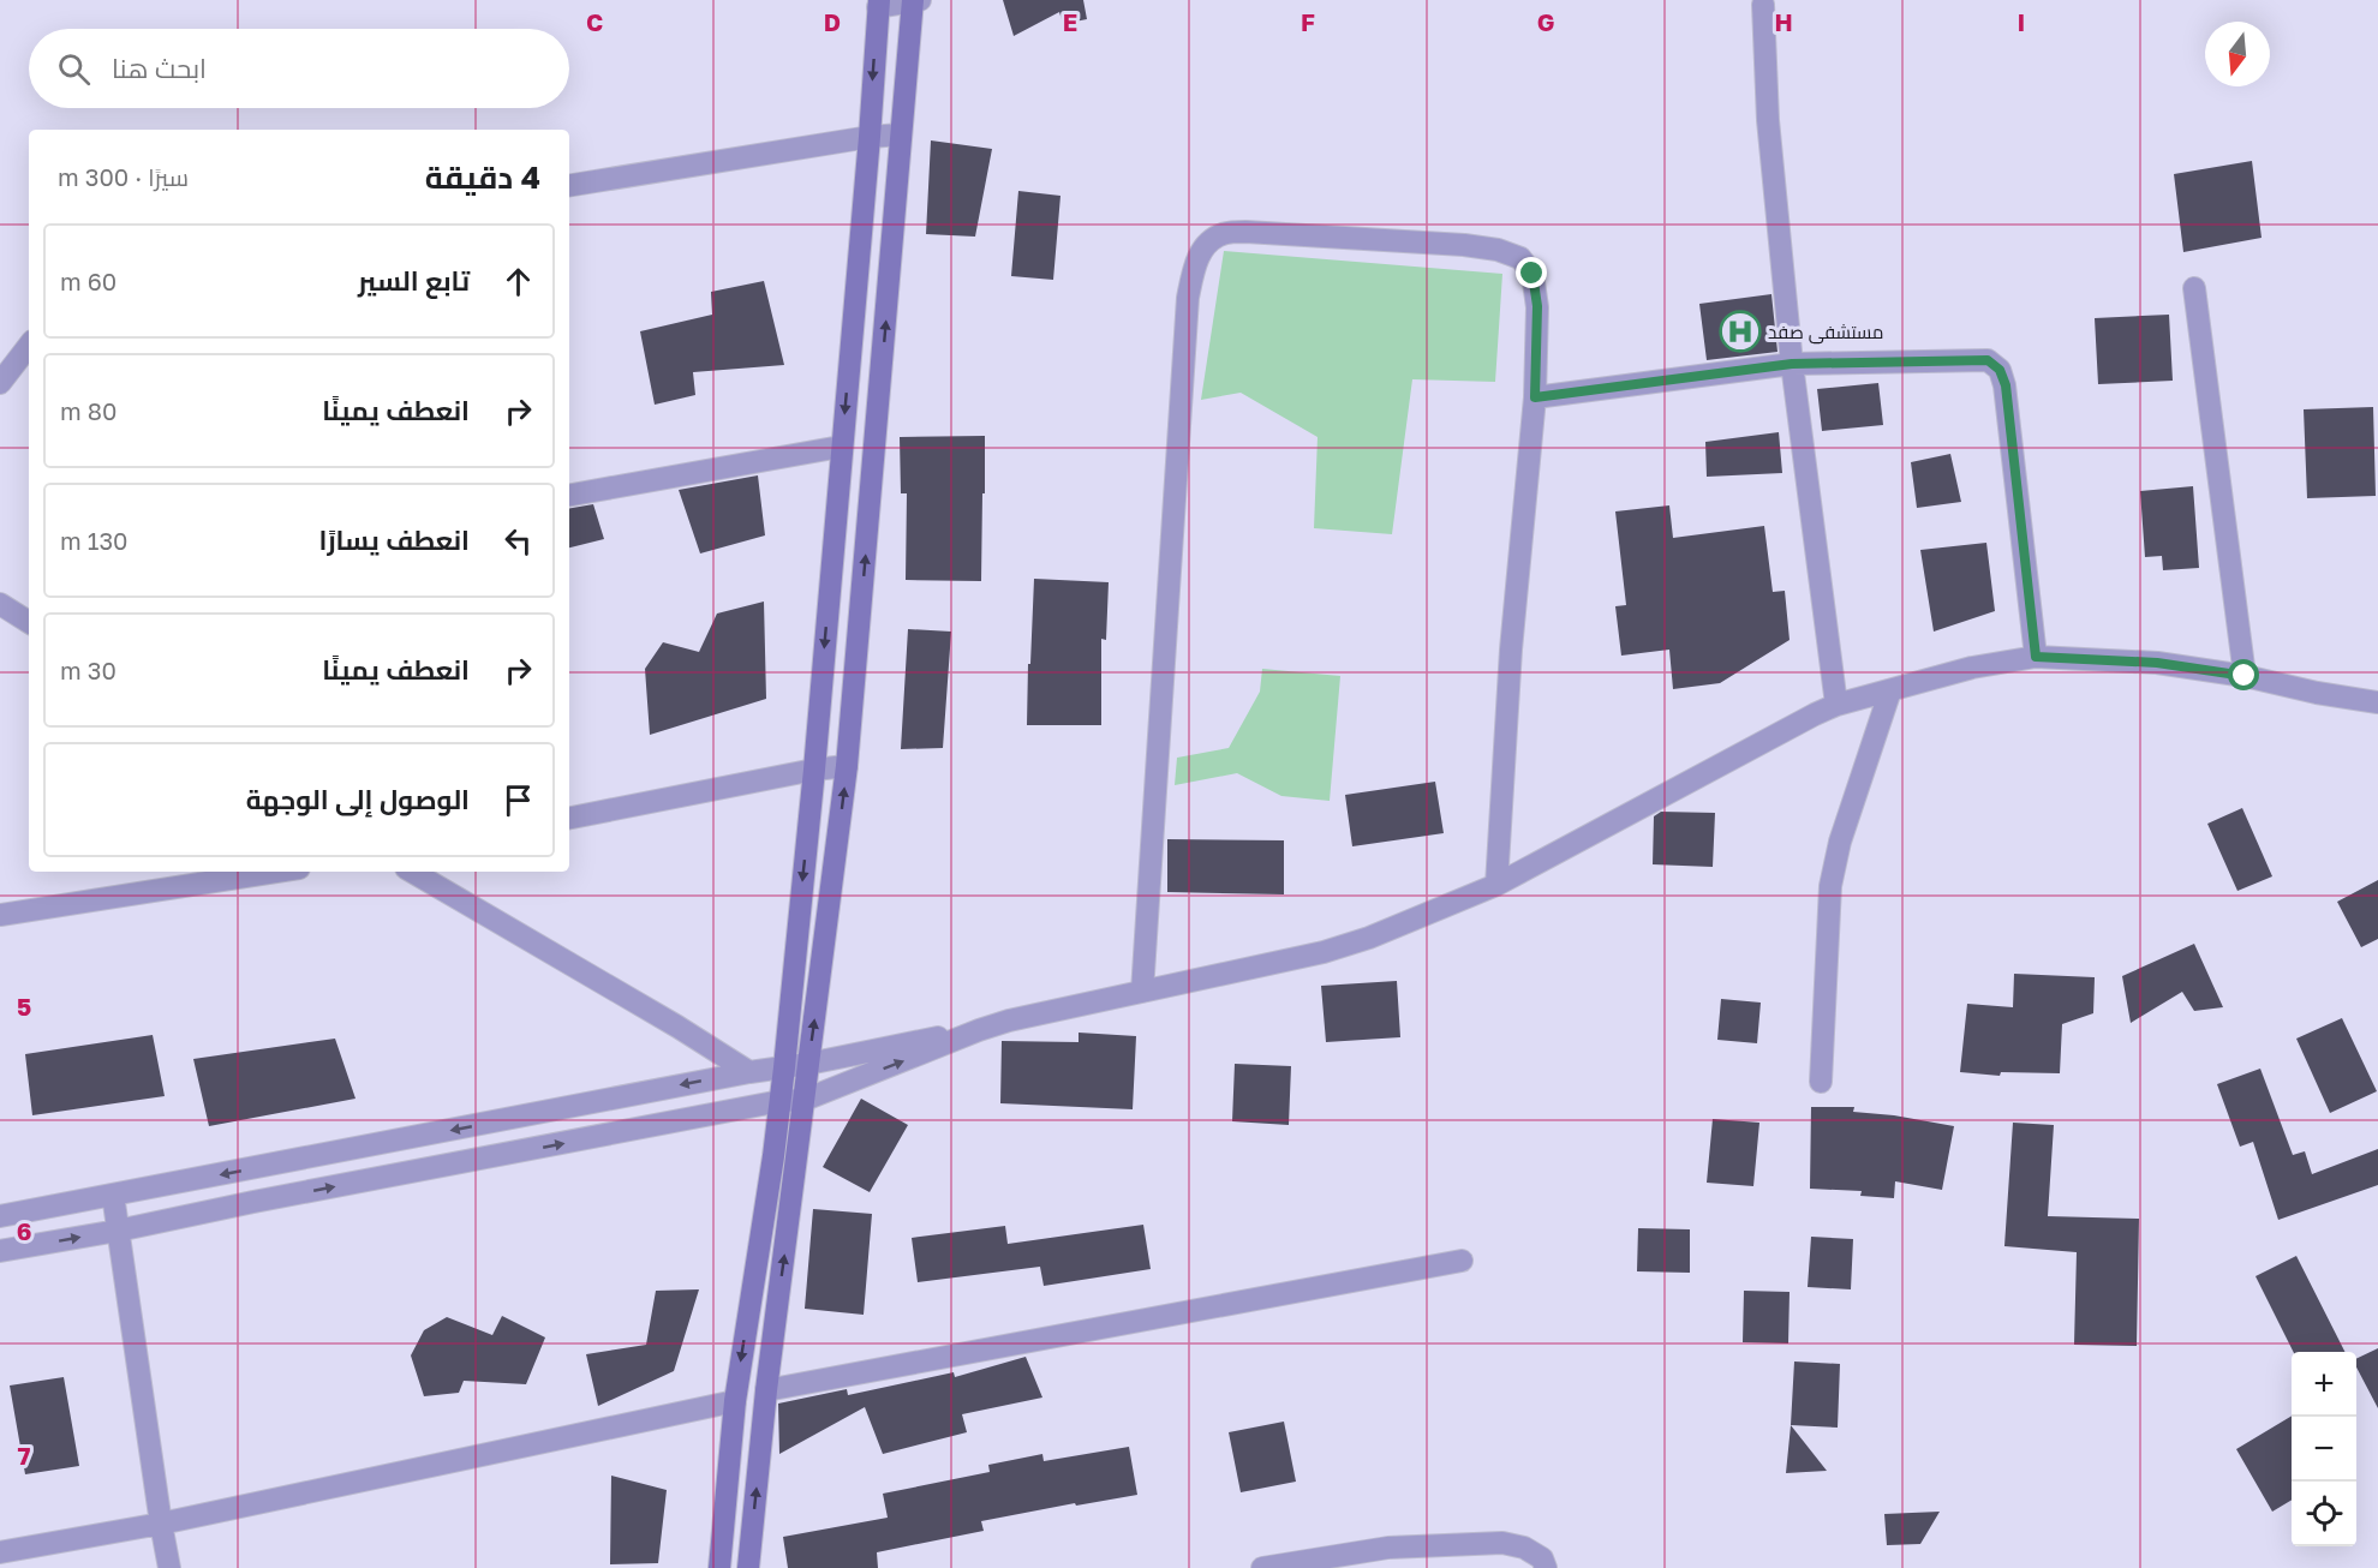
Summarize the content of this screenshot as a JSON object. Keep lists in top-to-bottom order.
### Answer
{
  "places": {
    "hospital": ["مستشفى صفد"]
  },
  "north": "bottom",
  "page": {
    "search": "ابحث هنا",
    "heading": ["4 دقيقة", "سيرًا · 300 m"],
    "list": [
      ["تابع السير", "60 m"],
      ["انعطف يمينًا", "80 m"],
      ["انعطف يسارًا", "130 m"],
      ["انعطف يمينًا", "30 m"],
      "الوصول إلى الوجهة"
    ],
    "map_buttons": ["+", "−"]
  },
  "grid": {
    "columns": [
      "C",
      "D",
      "E",
      "F",
      "G",
      "H",
      "I"
    ],
    "rows": ["5", "6", "7"]
  }
}
